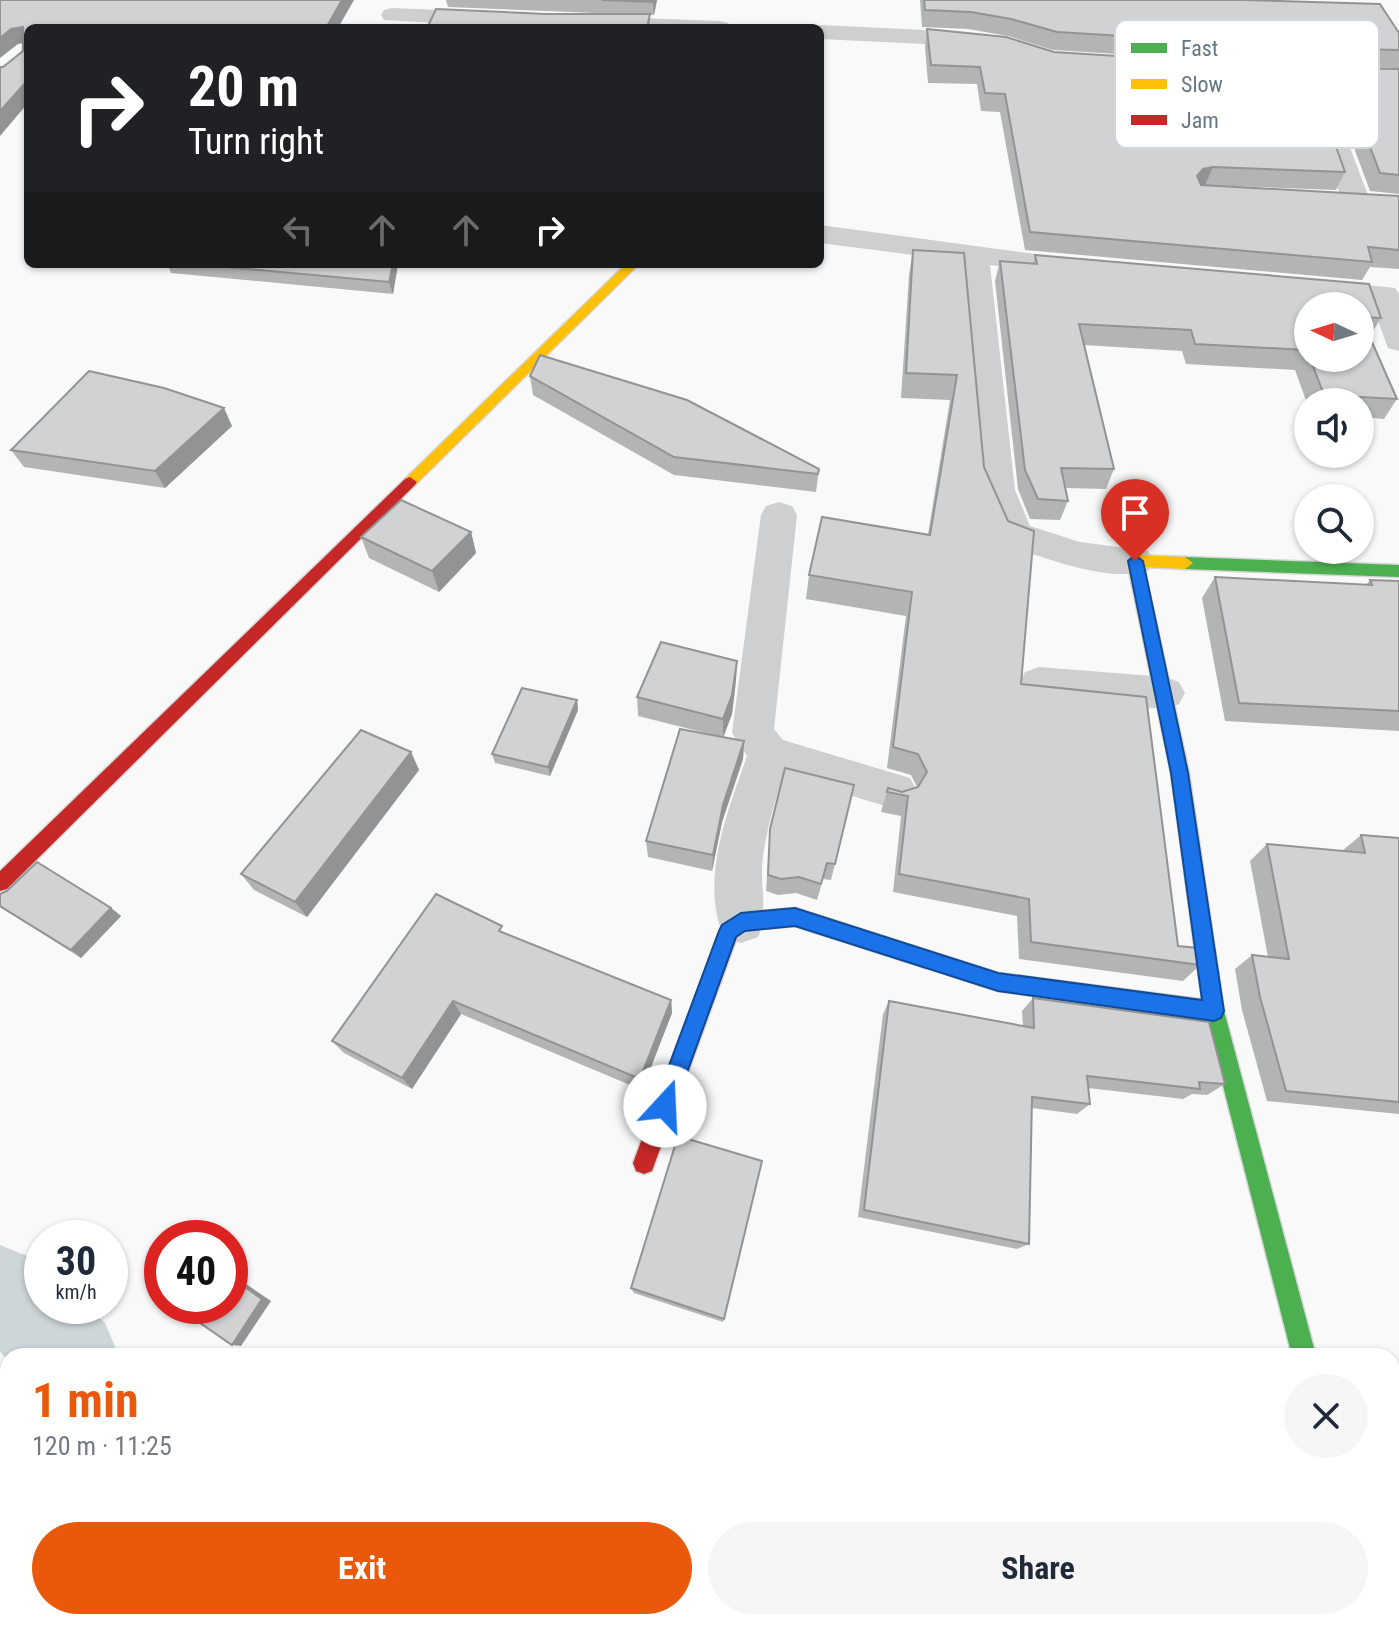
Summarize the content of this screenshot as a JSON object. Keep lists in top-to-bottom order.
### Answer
{
  "legend": ["Fast", "Slow", "Jam"],
  "north": "left",
  "page": {
    "turn": ["20 m", "Turn right"],
    "speed": "30 km/h",
    "limit": "40",
    "heading": ["1 min", "120 m · 11:25"],
    "buttons": ["Exit", "Share"]
  }
}
